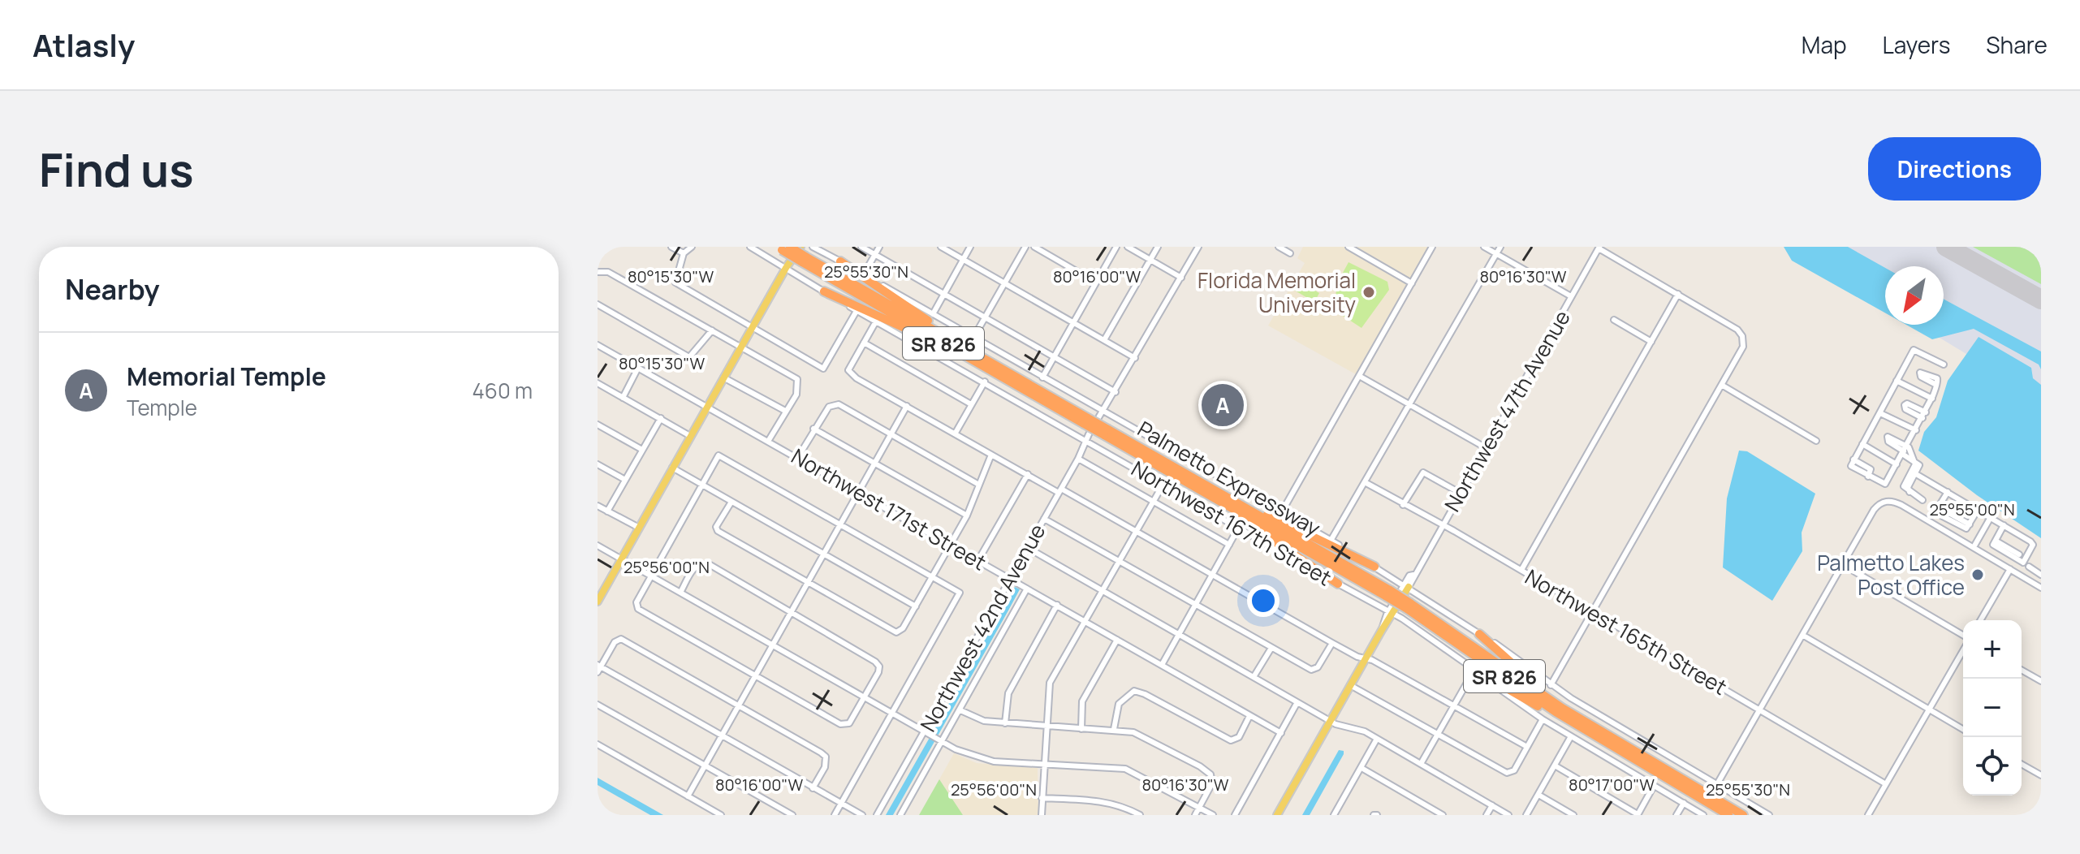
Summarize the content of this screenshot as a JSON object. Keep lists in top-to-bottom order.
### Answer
{
  "streets": {
    "highway": ["SR 826", "Palmetto Expressway"],
    "main road": ["Northwest 47th Avenue"],
    "street": [
      "Northwest 171st Street",
      "Northwest 167th Street",
      "Northwest 42nd Avenue",
      "Northwest 165th Street"
    ]
  },
  "crossings": [
    ["Northwest 47th Avenue", "Northwest 167th Street"],
    ["Northwest 47th Avenue", "Northwest 165th Street"],
    ["Northwest 171st Street", "Northwest 42nd Avenue"],
    ["Northwest 167th Street", "Northwest 42nd Avenue"]
  ],
  "places": ["Florida Memorial University", "Palmetto Lakes Post Office"],
  "north": "bottom left",
  "page": {
    "header": "Atlasly",
    "nav": ["Map", "Layers", "Share"],
    "buttons": "Directions",
    "title": "Find us",
    "heading": "Nearby",
    "list": [
      {
        "mark": "A",
        "name": "Memorial Temple",
        "note": "Temple",
        "value": "460 m"
      }
    ],
    "pins": "A",
    "map_buttons": ["+", "−"]
  },
  "coordinates": [
    "25°55'30\"N",
    "80°15'30\"W",
    "80°16'00\"W",
    "80°16'30\"W",
    "25°55'00\"N",
    "25°56'00\"N",
    "80°17'00\"W"
  ]
}
